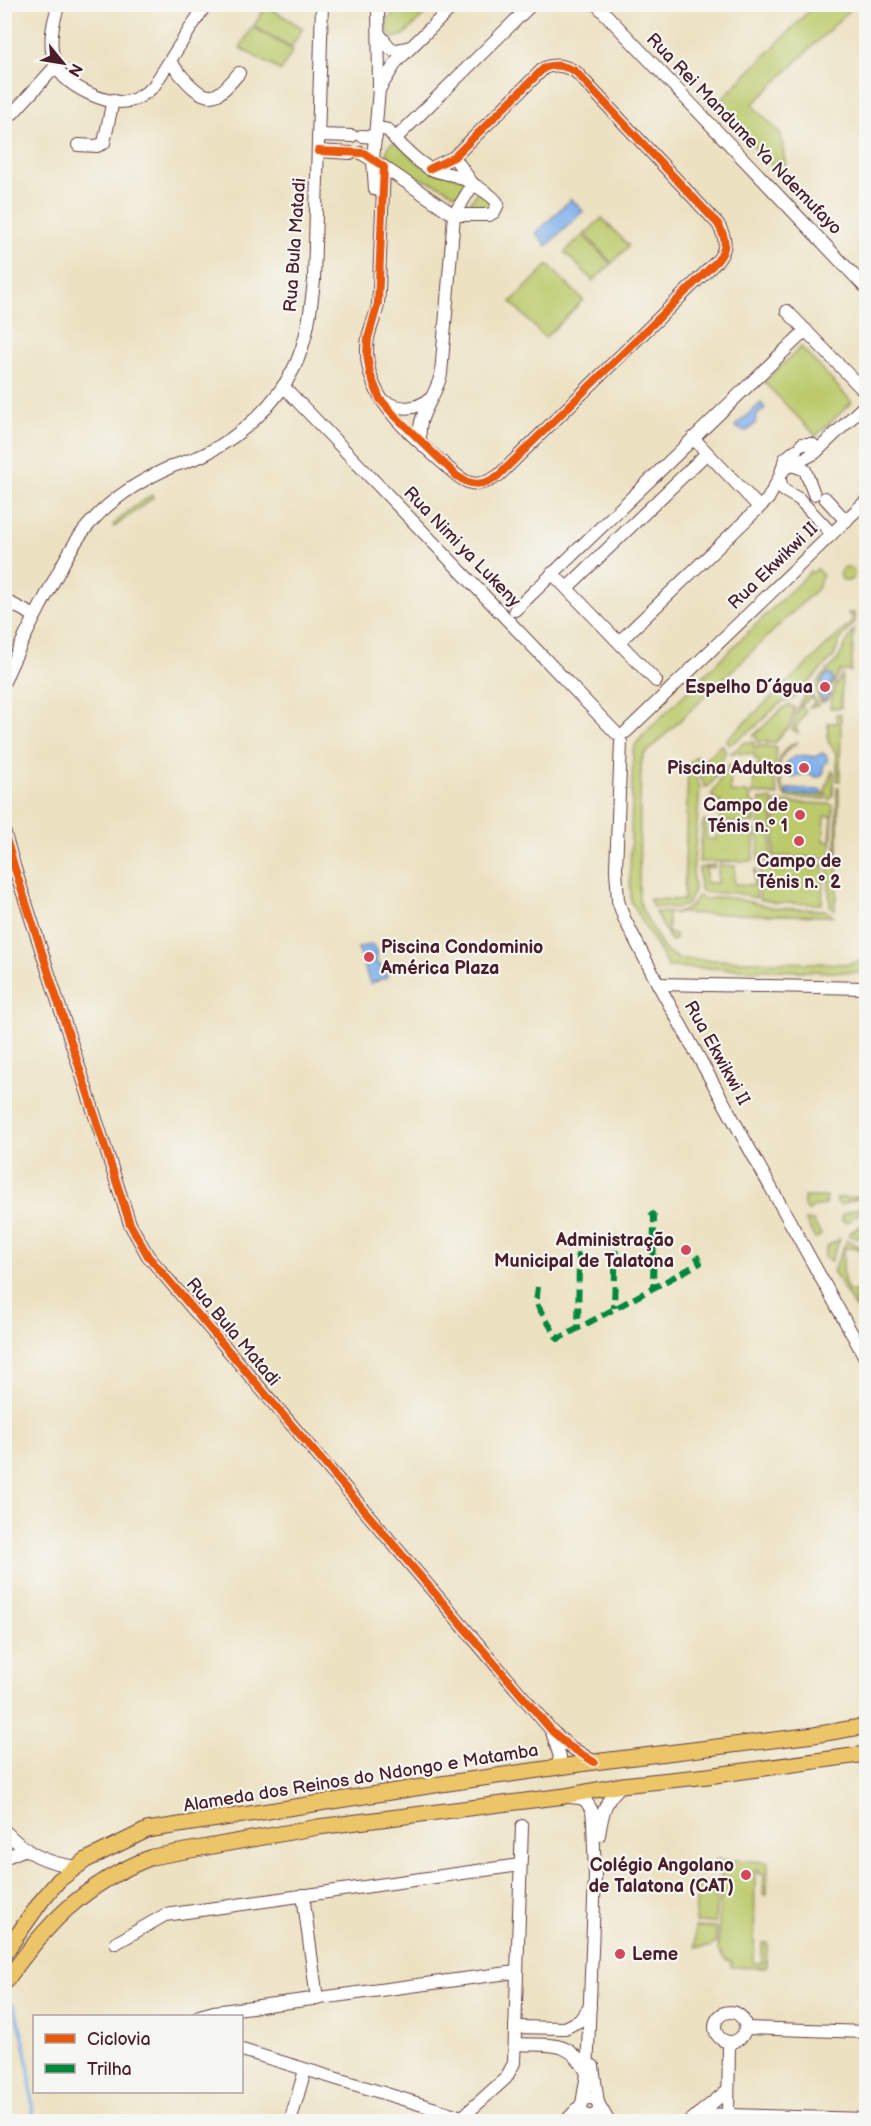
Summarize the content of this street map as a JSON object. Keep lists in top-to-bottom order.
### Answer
{
  "streets": {
    "main road": ["Alameda dos Reinos do Ndongo e Matamba"],
    "street": [
      "Rua Rei Mandume Ya Ndemufayo",
      "Rua Bula Matadi",
      "Rua Nimi ya Lukeny",
      "Rua Ekwikwi II"
    ]
  },
  "crossings": [
    ["Rua Bula Matadi", "Rua Nimi ya Lukeny"],
    ["Rua Bula Matadi", "Alameda dos Reinos do Ndongo e Matamba"],
    ["Rua Nimi ya Lukeny", "Rua Ekwikwi II"]
  ],
  "places": [
    "Espelho D´água",
    "Piscina Adultos",
    "Campo de Ténis n.º 1",
    "Campo de Ténis n.º 2",
    "Piscina Condominio América Plaza",
    "Administração Municipal de Talatona",
    "Colégio Angolano de Talatona (CAT)",
    "Leme"
  ],
  "legend": ["Ciclovia", "Trilha"],
  "north": "bottom right"
}
